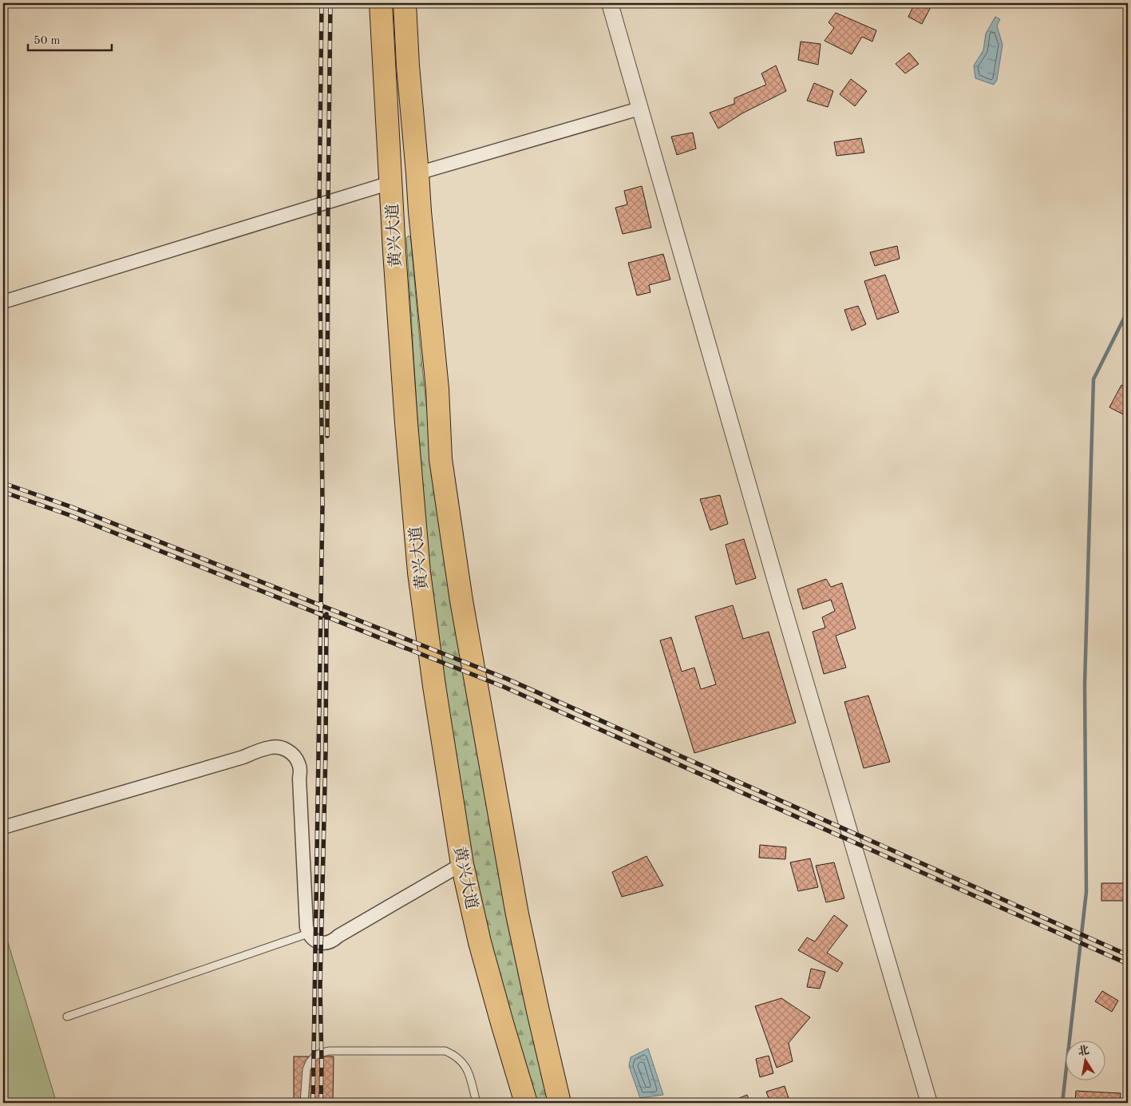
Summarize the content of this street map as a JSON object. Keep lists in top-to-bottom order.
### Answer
{
  "streets": {
    "highway": ["黄兴大道"]
  },
  "scale_bar": "50 m",
  "north": "top"
}
